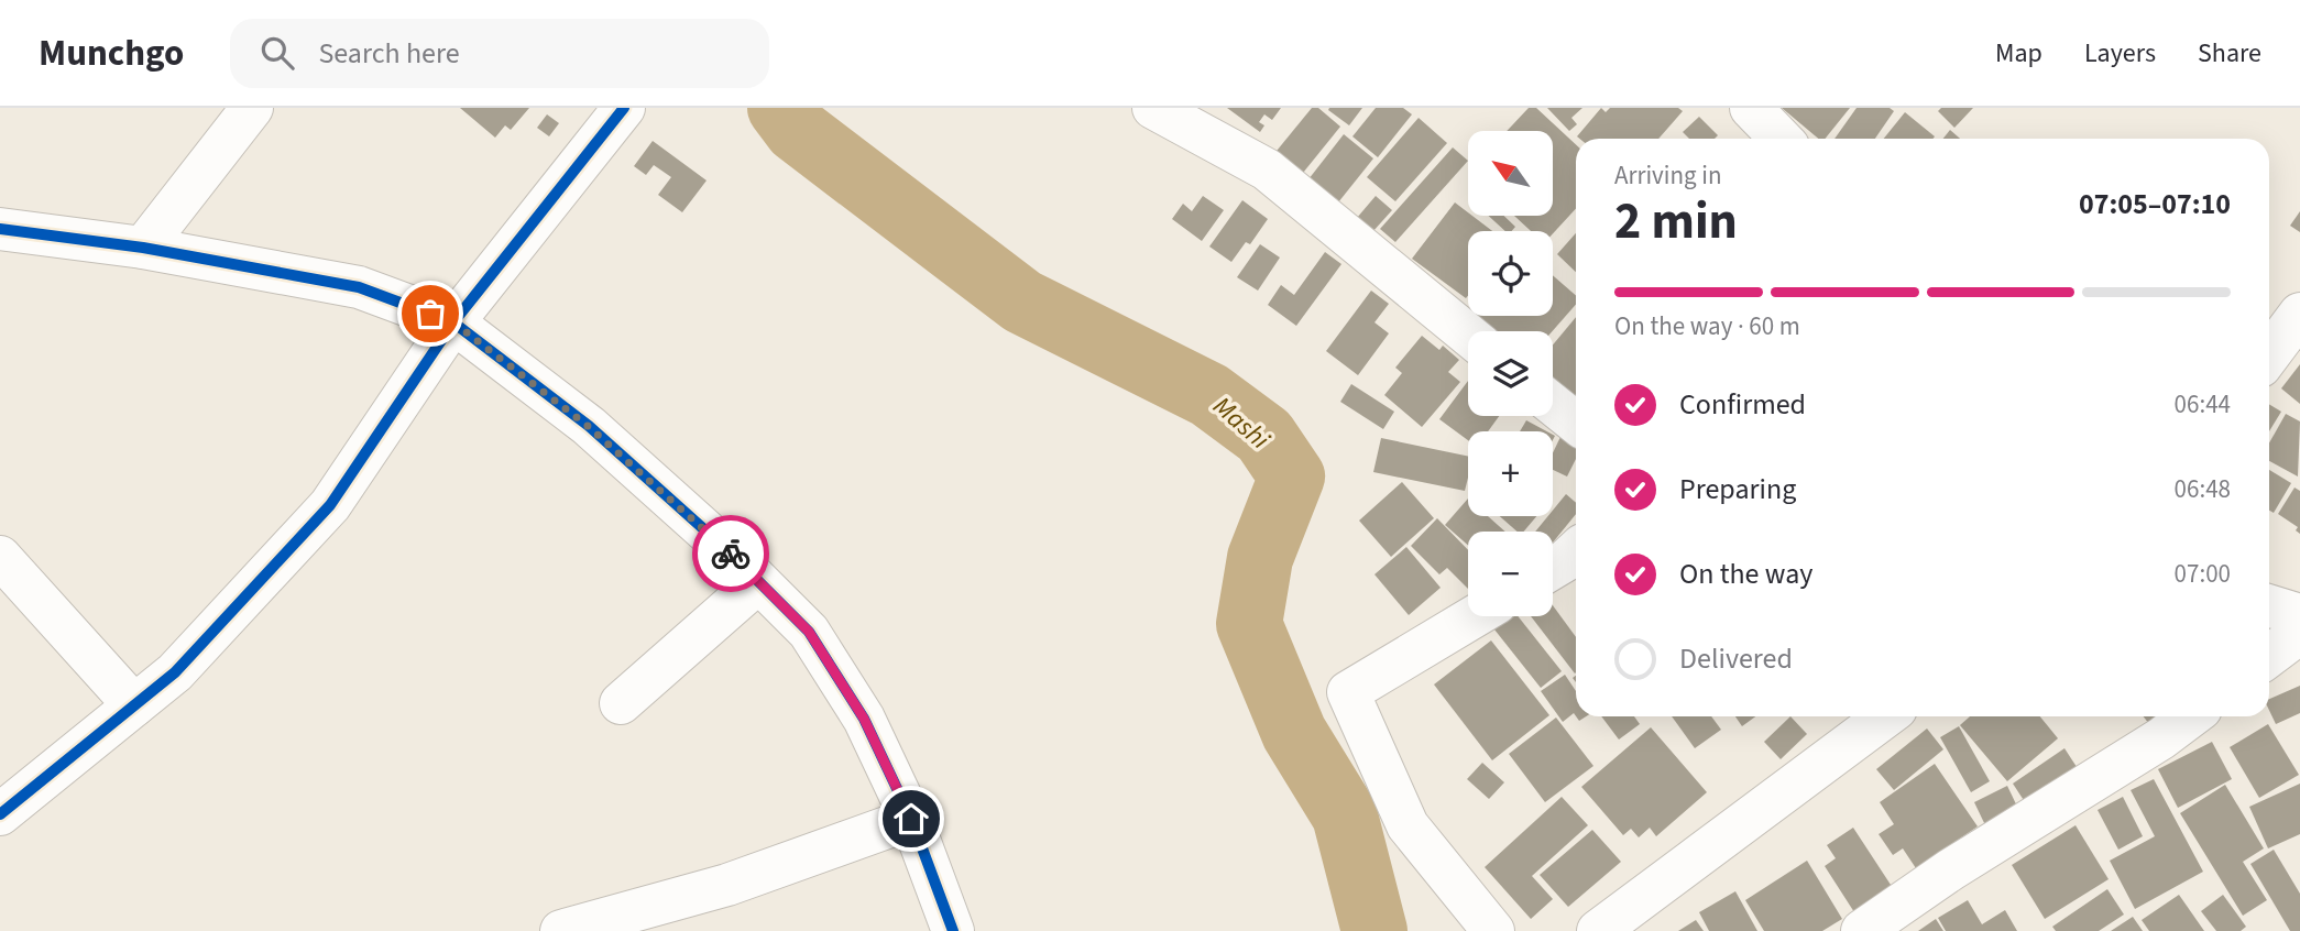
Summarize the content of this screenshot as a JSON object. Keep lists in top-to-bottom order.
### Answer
{
  "water": ["Mashi"],
  "north": "top left",
  "page": {
    "header": "Munchgo",
    "search": "Search here",
    "nav": ["Map", "Layers", "Share"],
    "map_buttons": ["+", "−"],
    "heading": ["2 min", "Arriving in", "07:05–07:10"],
    "bar": "On the way · 60 m",
    "list": [
      ["Confirmed", "06:44"],
      ["Preparing", "06:48"],
      ["On the way", "07:00"],
      "Delivered"
    ]
  }
}
